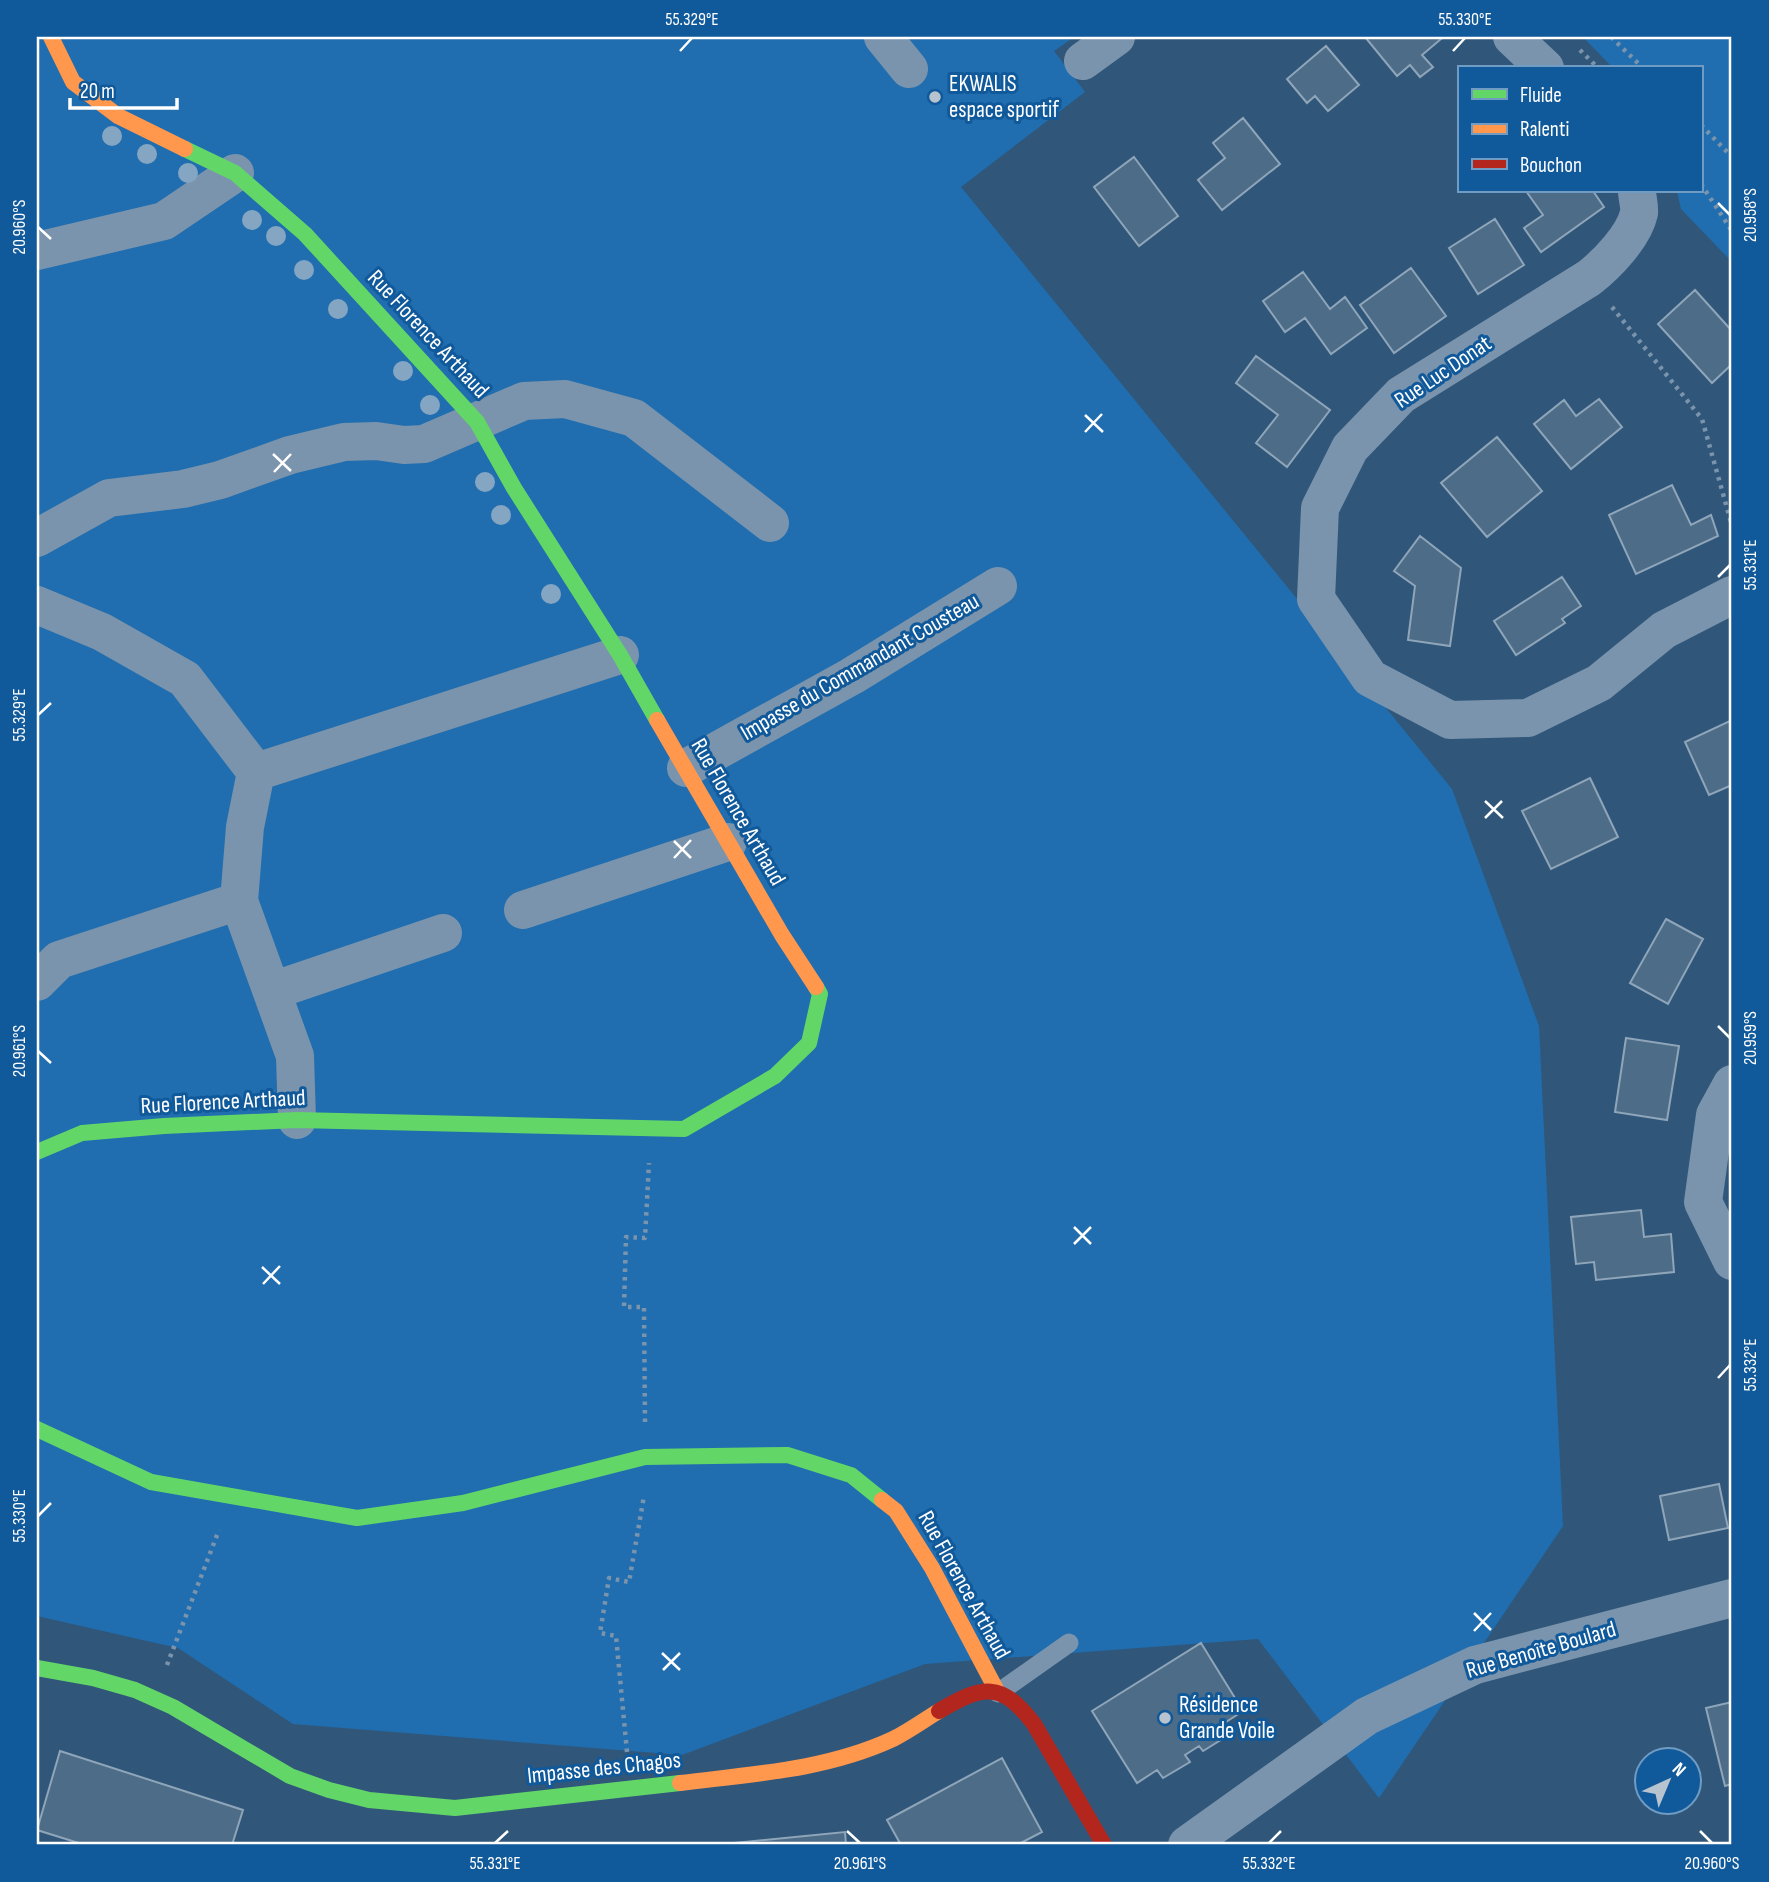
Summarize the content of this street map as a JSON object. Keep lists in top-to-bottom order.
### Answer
{
  "streets": {
    "street": [
      "Rue Florence Arthaud",
      "Rue Luc Donat",
      "Impasse du Commandant Cousteau",
      "Rue Benoîte Boulard",
      "Impasse des Chagos"
    ]
  },
  "crossings": [
    ["Rue Florence Arthaud", "Impasse du Commandant Cousteau"],
    ["Rue Florence Arthaud", "Impasse des Chagos"]
  ],
  "places": ["EKWALIS espace sportif", "Résidence Grande Voile"],
  "legend": ["Fluide", "Ralenti", "Bouchon"],
  "scale_bar": "20 m",
  "north": "top right",
  "coordinates": [
    "55.329°E",
    "55.330°E",
    "20.958°S",
    "20.960°S",
    "55.331°E",
    "20.959°S",
    "20.961°S",
    "55.332°E"
  ]
}
